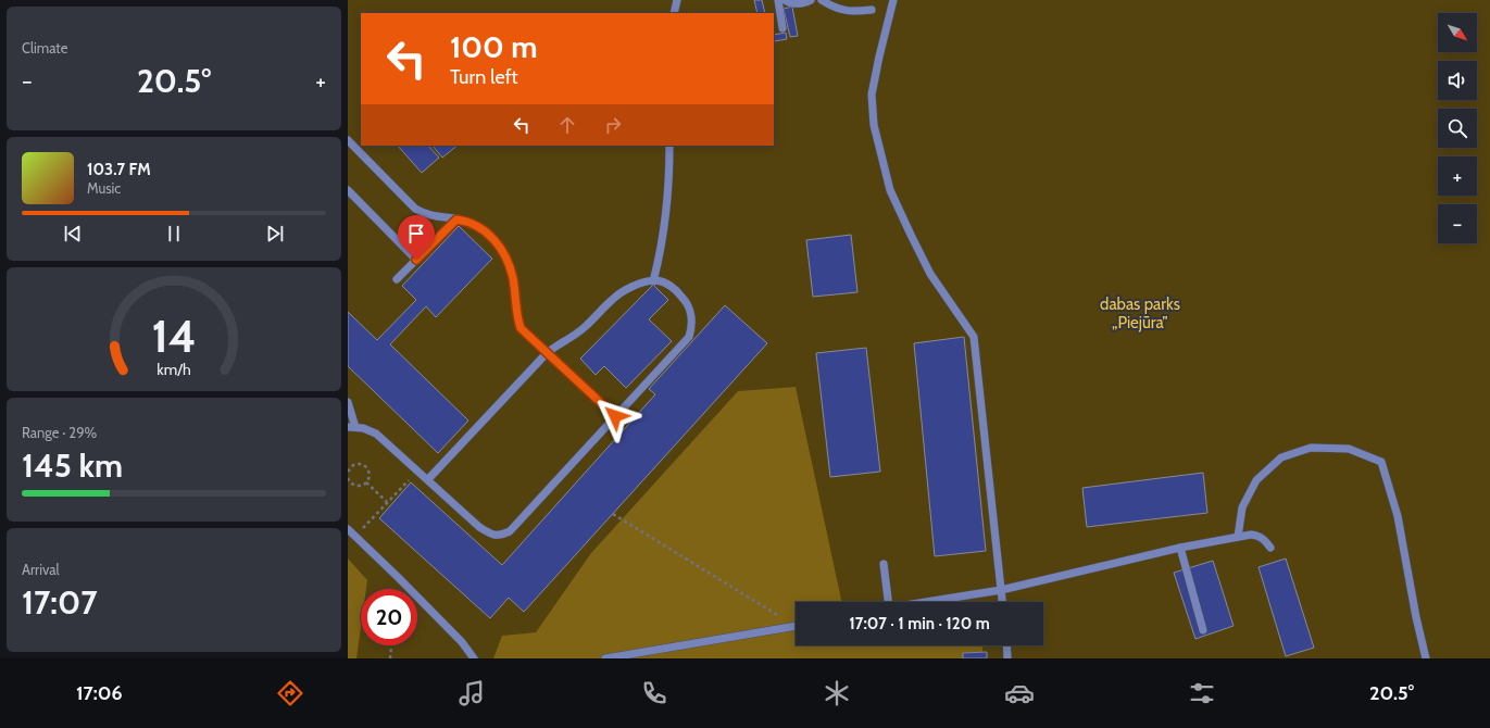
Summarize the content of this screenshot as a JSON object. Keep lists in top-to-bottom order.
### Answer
{
  "parks": ["dabas parks „Piejūra”"],
  "north": "bottom right",
  "page": {
    "tile": [
      "Climate",
      ["Range · 29%", "145 km"],
      ["Arrival", "17:07"]
    ],
    "map_buttons": ["+", "−"],
    "turn": ["100 m", "Turn left"],
    "heat": ["−", "20.5°", "+"],
    "song": ["103.7 FM", "Music"],
    "limit": "20",
    "trip": "17:07 · 1 min · 120 m",
    "tabs": ["17:06", "20.5°"],
    "gauge": ["14", "km/h"]
  }
}
